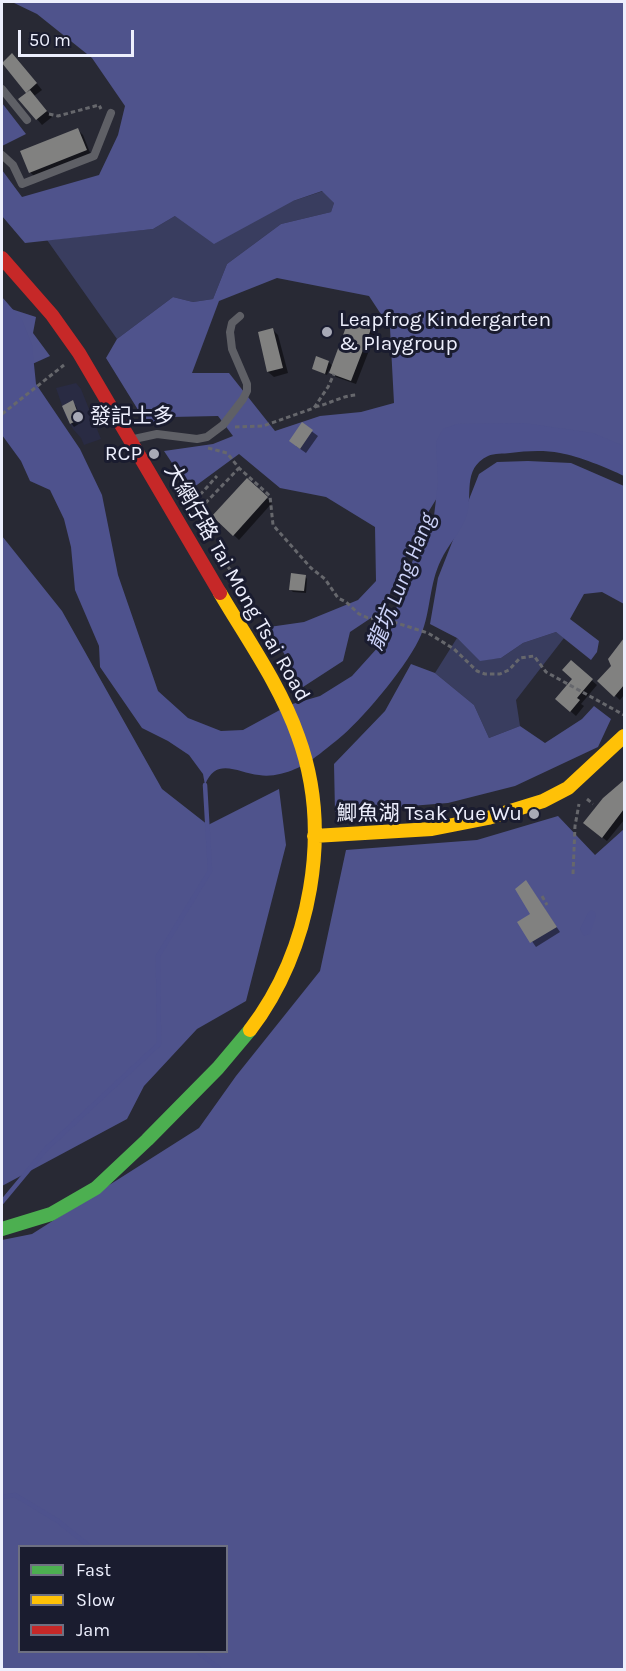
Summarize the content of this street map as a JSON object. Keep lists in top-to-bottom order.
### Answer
{
  "streets": {
    "street": ["大網仔路 Tai Mong Tsai Road"]
  },
  "water": ["龍坑 Lung Hang"],
  "places": [
    "Leapfrog Kindergarten & Playgroup",
    "發記士多",
    "RCP",
    "鯽魚湖 Tsak Yue Wu"
  ],
  "legend": ["Fast", "Slow", "Jam"],
  "scale_bar": "50 m"
}
